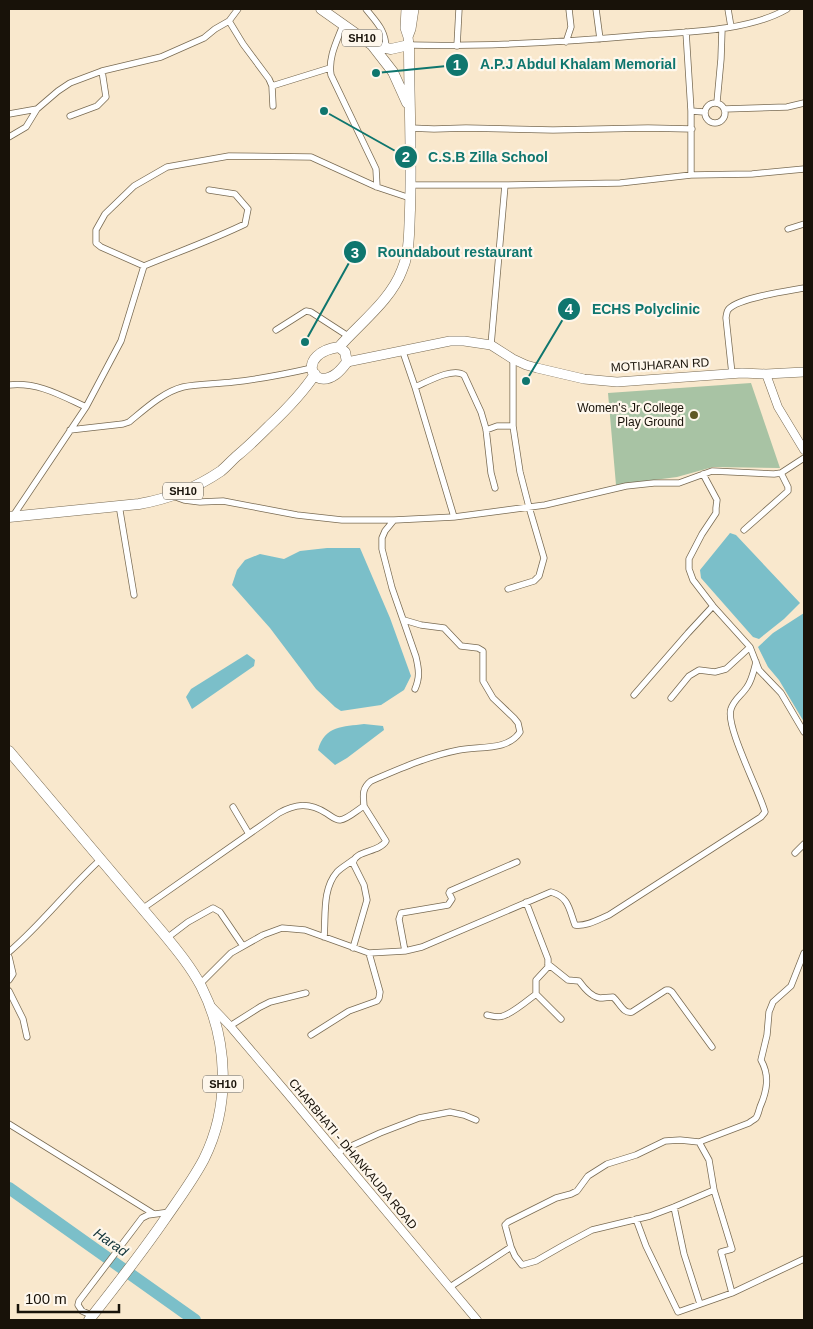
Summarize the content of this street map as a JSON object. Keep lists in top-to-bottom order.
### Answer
{
  "streets": {
    "main road": ["SH10", "MOTIJHARAN RD"],
    "street": ["CHARBHATI - DHANKAUDA ROAD"]
  },
  "crossings": [
    ["SH10", "MOTIJHARAN RD"],
    ["SH10", "CHARBHATI - DHANKAUDA ROAD"]
  ],
  "water": ["Harad"],
  "places": [
    "A.P.J Abdul Khalam Memorial",
    "C.S.B Zilla School",
    "Roundabout restaurant",
    "ECHS Polyclinic",
    "Women's Jr College Play Ground"
  ],
  "scale_bar": "100 m"
}
